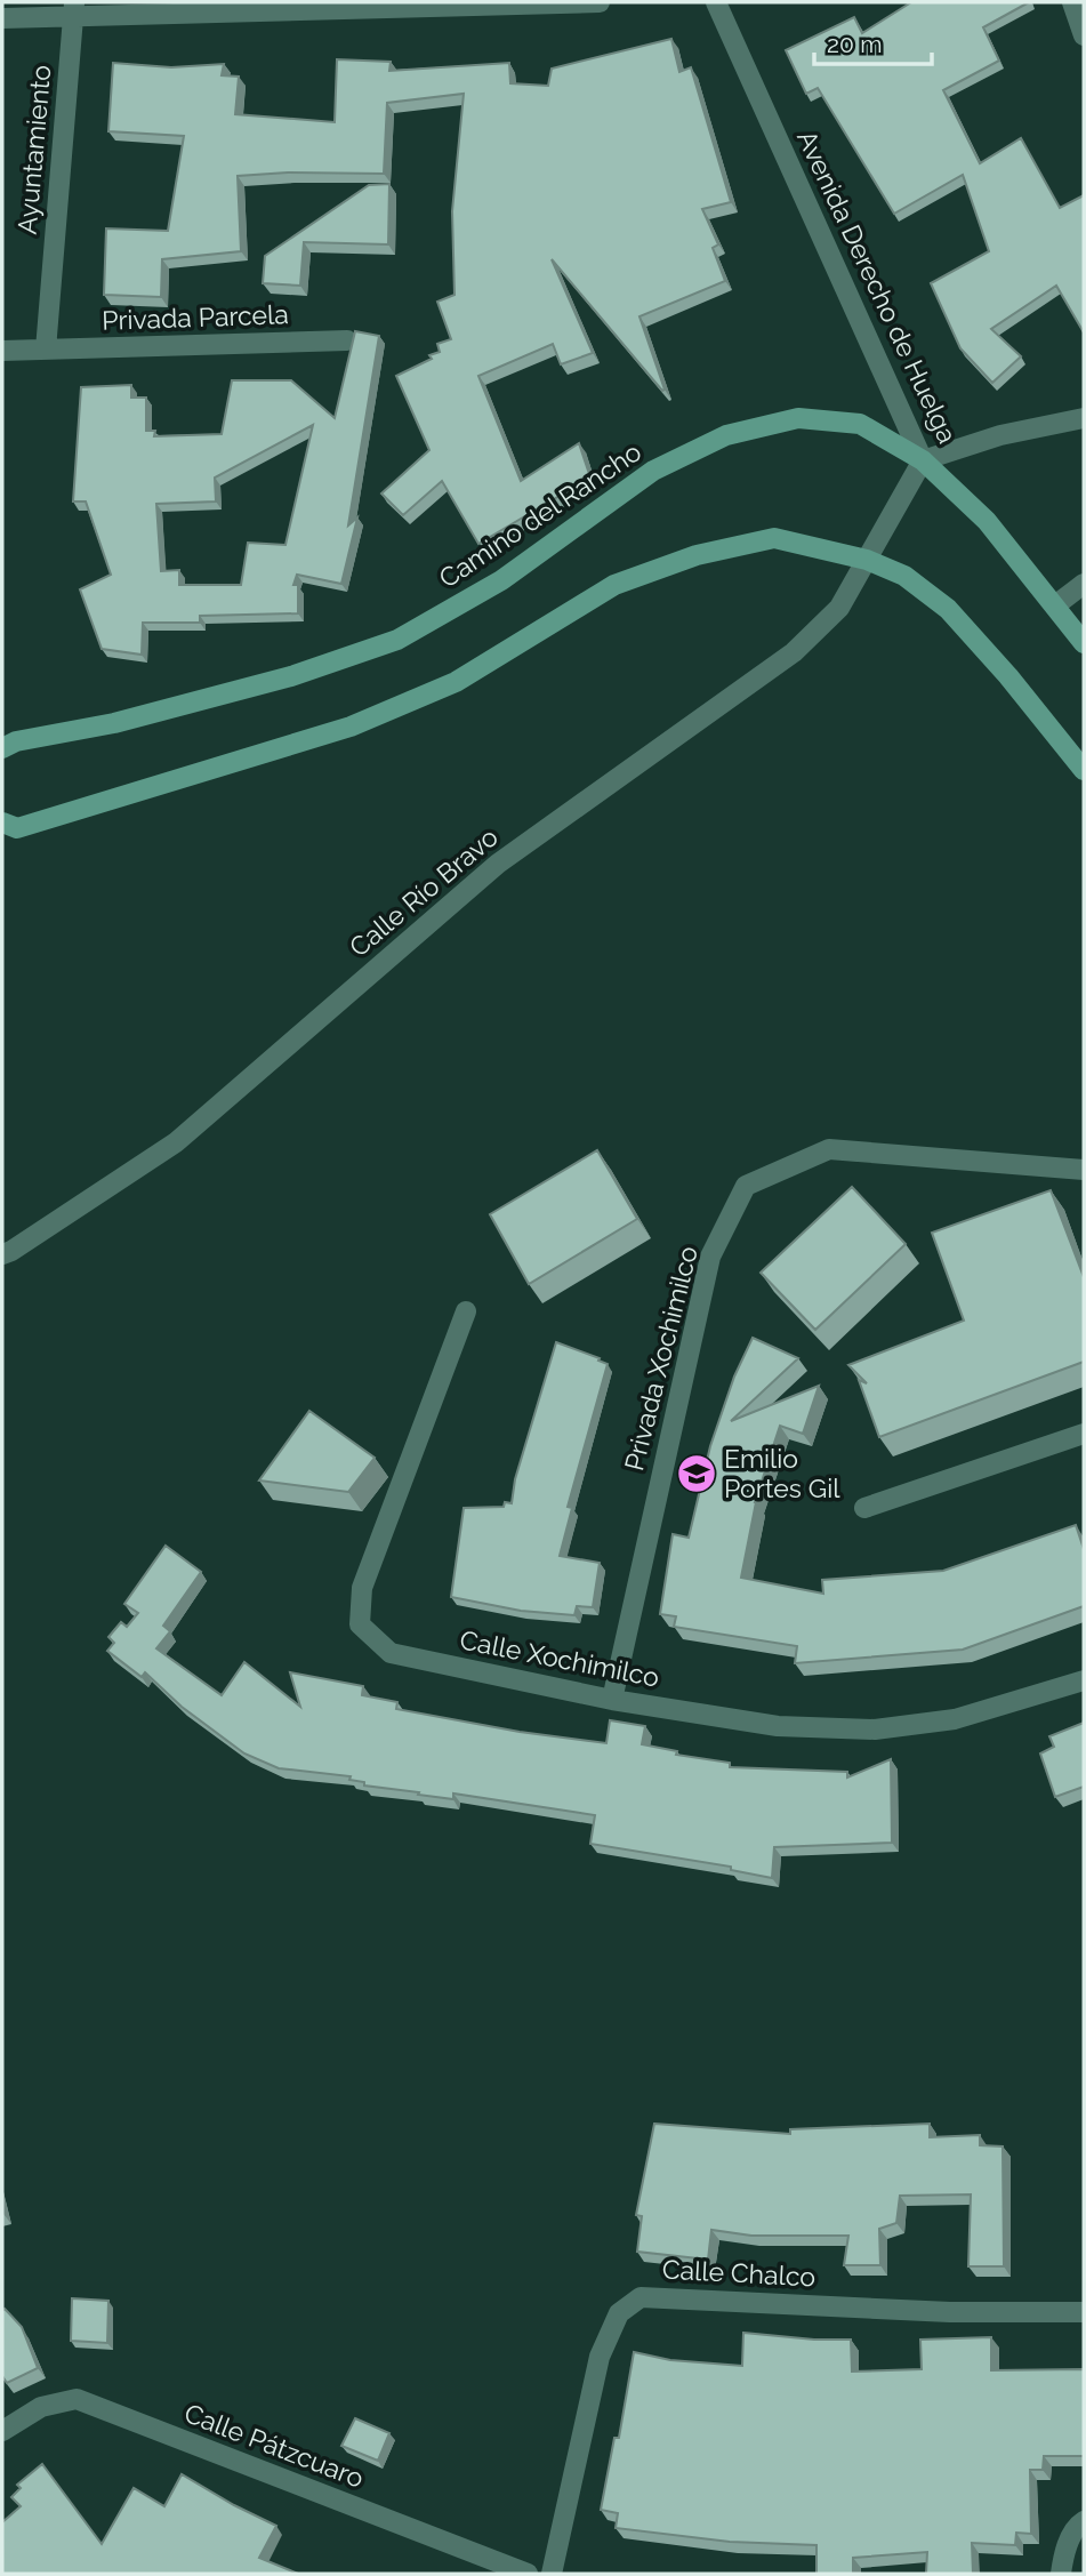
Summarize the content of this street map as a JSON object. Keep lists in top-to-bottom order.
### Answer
{
  "streets": {
    "main road": ["Avenida Derecho de Huelga", "Camino del Rancho"],
    "street": [
      "Ayuntamiento",
      "Privada Parcela",
      "Calle Río Bravo",
      "Privada Xochimilco",
      "Calle Xochimilco",
      "Calle Chalco",
      "Calle Pátzcuaro"
    ]
  },
  "crossings": [
    ["Ayuntamiento", "Privada Parcela"],
    ["Avenida Derecho de Huelga", "Camino del Rancho"],
    ["Avenida Derecho de Huelga", "Calle Río Bravo"],
    ["Camino del Rancho", "Calle Río Bravo"],
    ["Privada Xochimilco", "Calle Xochimilco"]
  ],
  "places": {
    "school or university": ["Emilio Portes Gil"]
  },
  "scale_bar": "20 m"
}
